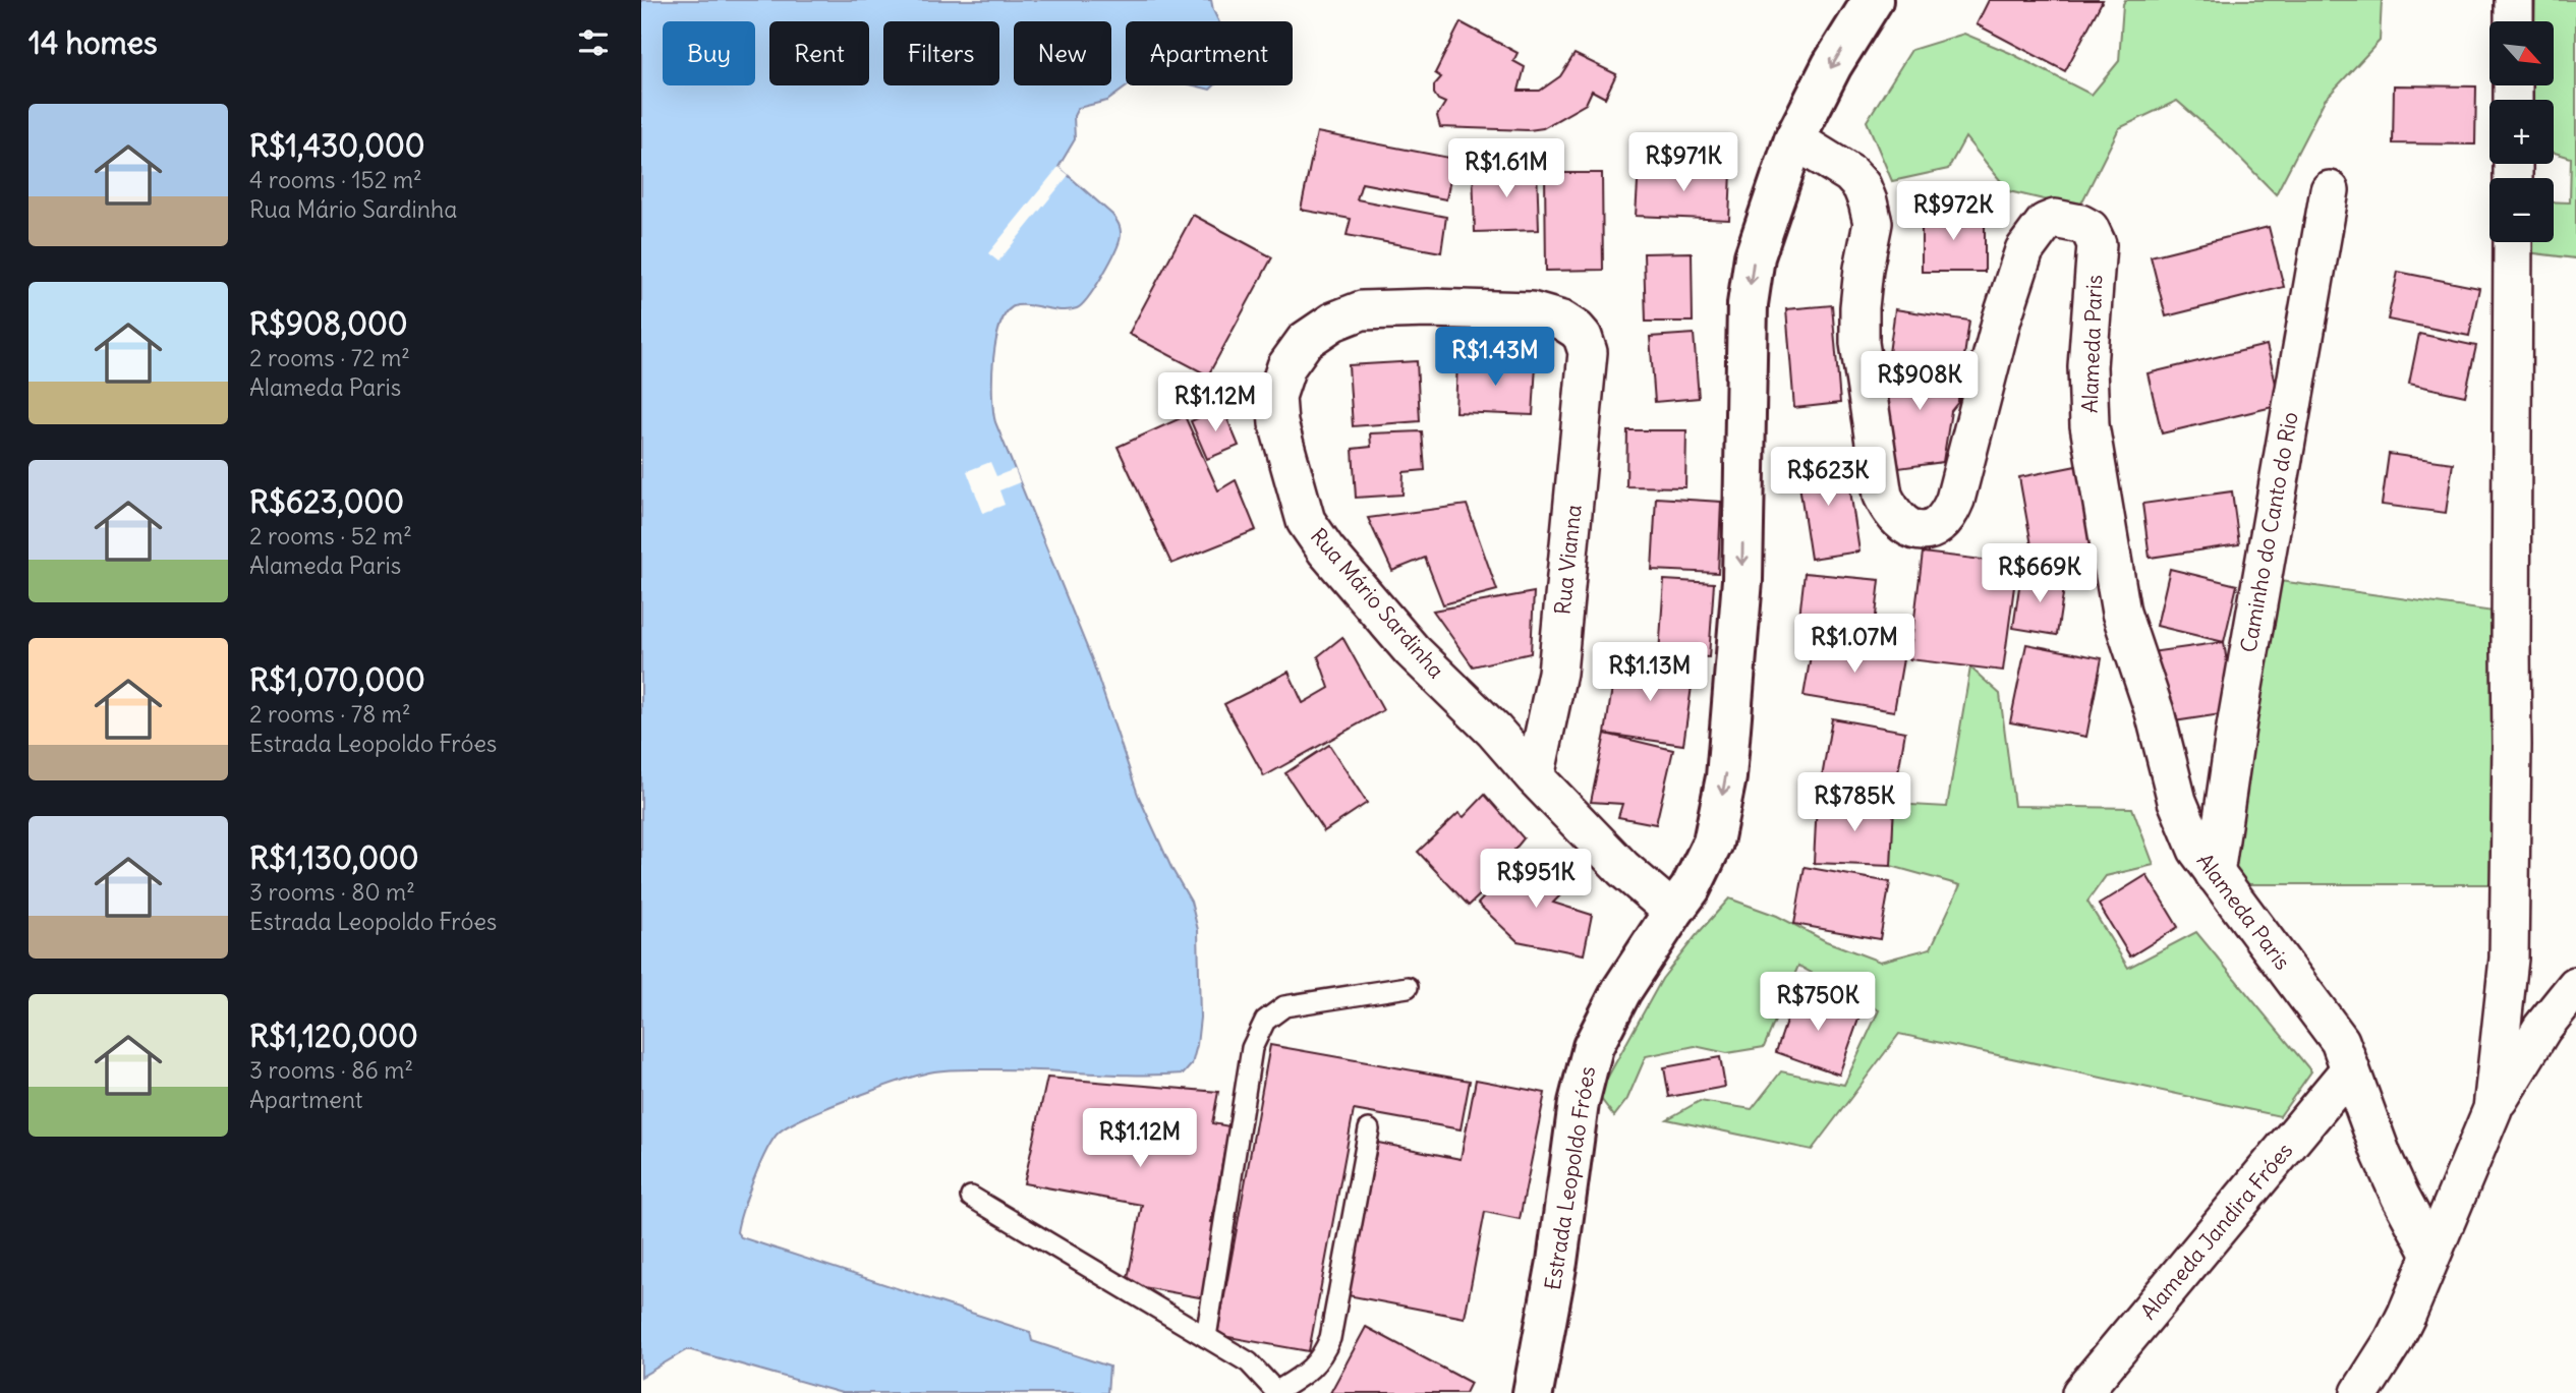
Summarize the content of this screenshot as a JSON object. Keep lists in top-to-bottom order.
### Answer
{
  "streets": {
    "street": [
      "Alameda Paris",
      "Caminho do Canto do Rio",
      "Rua Vianna",
      "Rua Mário Sardinha",
      "Estrada Leopoldo Fróes",
      "Alameda Jandira Fróes"
    ]
  },
  "crossings": [
    ["Alameda Paris", "Caminho do Canto do Rio"],
    ["Alameda Paris", "Estrada Leopoldo Fróes"],
    ["Alameda Paris", "Alameda Jandira Fróes"],
    ["Rua Vianna", "Rua Mário Sardinha"]
  ],
  "one_way": ["Estrada Leopoldo Fróes"],
  "north": "bottom right",
  "page": {
    "heading": "14 homes",
    "map_buttons": ["+", "−"],
    "chip": [
      "Buy",
      "Rent",
      "Filters",
      "New",
      "Apartment"
    ],
    "list": [
      {
        "name": "R$1,430,000",
        "note": "4 rooms · 152 m² · Rua Mário Sardinha"
      },
      {
        "name": "R$908,000",
        "note": "2 rooms · 72 m² · Alameda Paris"
      },
      {
        "name": "R$623,000",
        "note": "2 rooms · 52 m² · Alameda Paris"
      },
      {
        "name": "R$1,070,000",
        "note": "2 rooms · 78 m² · Estrada Leopoldo Fróes"
      },
      {
        "name": "R$1,130,000",
        "note": "3 rooms · 80 m² · Estrada Leopoldo Fróes"
      },
      {
        "name": "R$1,120,000",
        "note": "3 rooms · 86 m² · Apartment"
      }
    ],
    "price": [
      "R$971K",
      "R$1.61M",
      "R$972K",
      "R$1.43M",
      "R$908K",
      "R$1.12M",
      "R$623K",
      "R$669K",
      "R$1.07M",
      "R$1.13M",
      "R$785K",
      "R$951K",
      "R$750K",
      "R$1.12M"
    ]
  }
}
